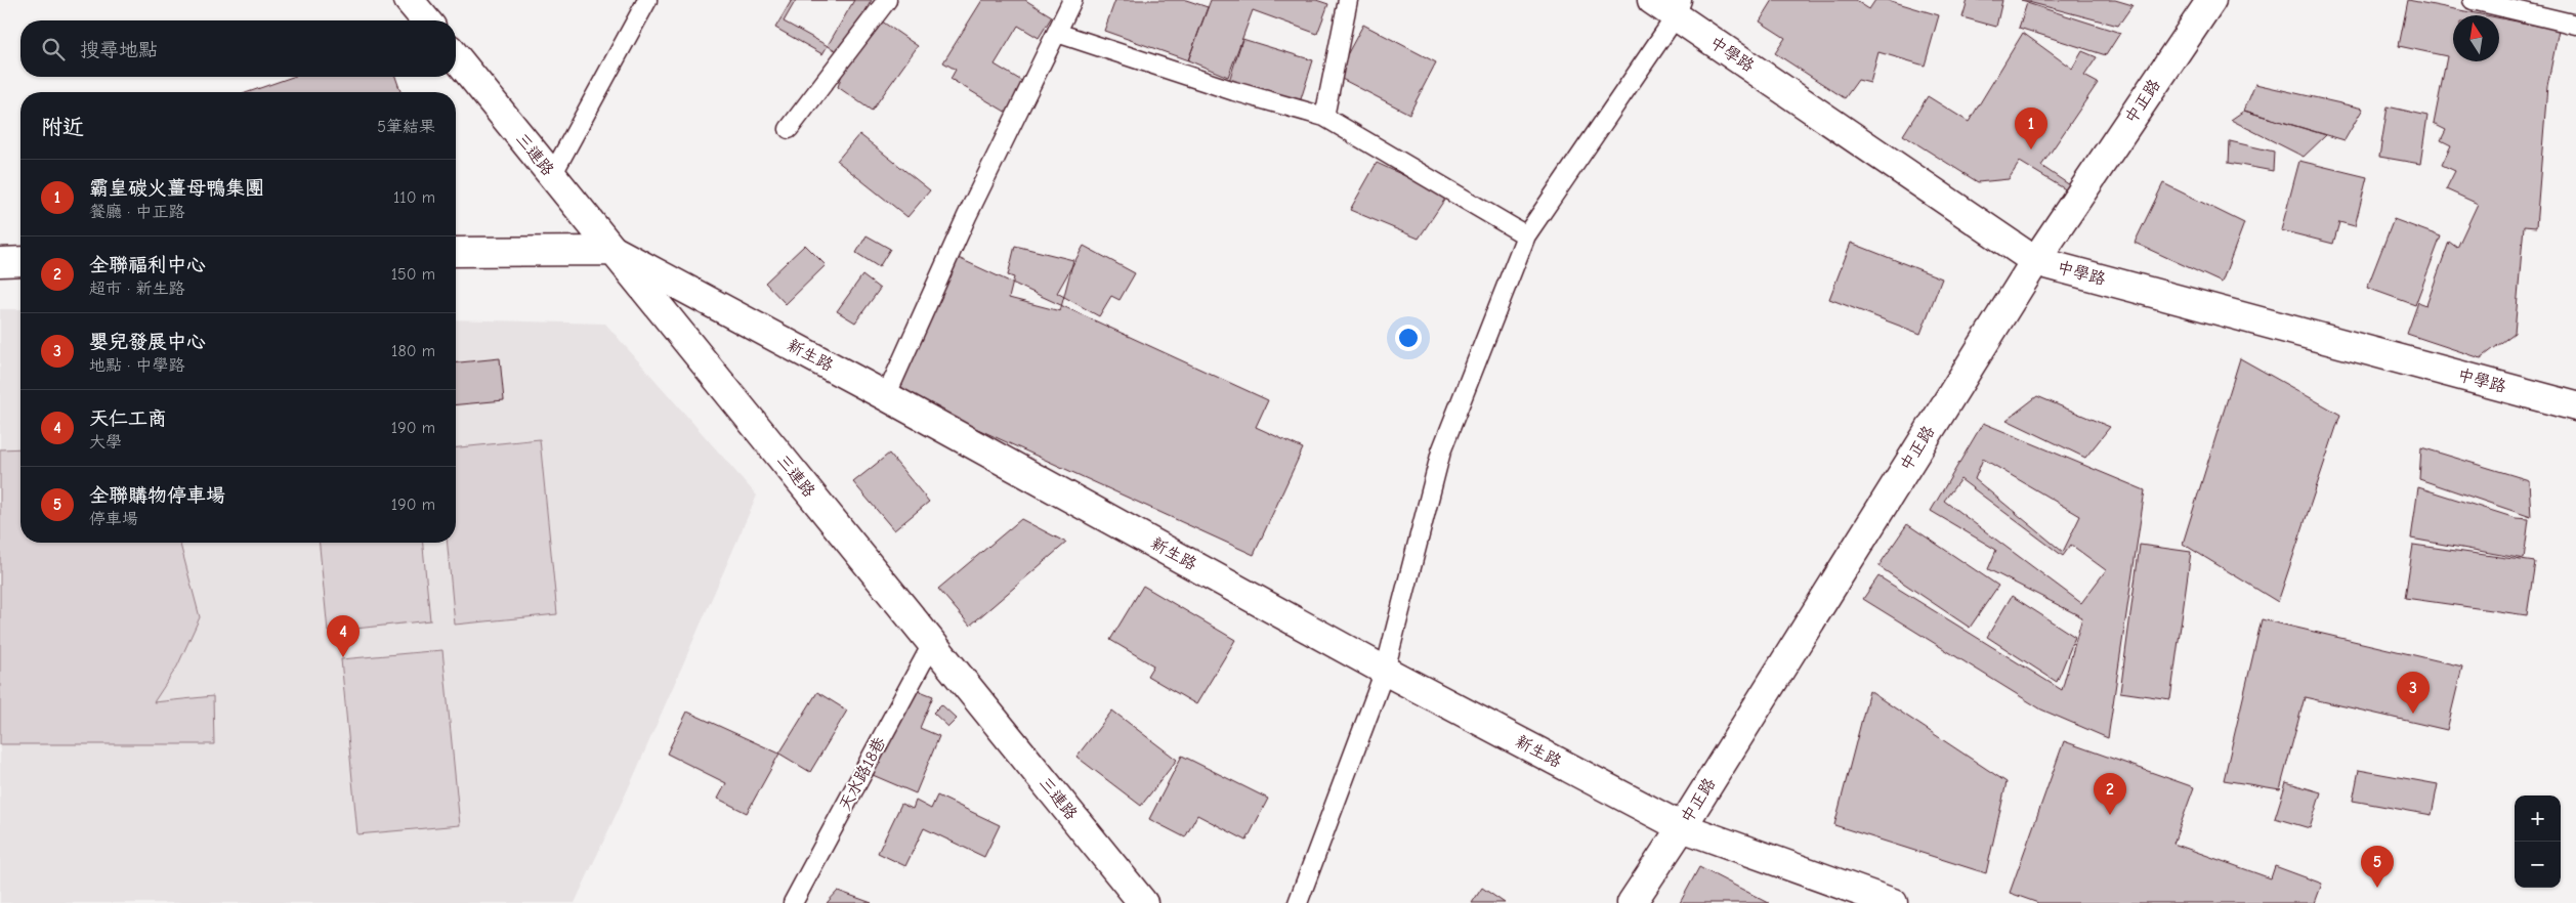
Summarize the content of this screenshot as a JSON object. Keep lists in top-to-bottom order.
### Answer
{
  "streets": {
    "street": [
      "中學路",
      "中正路",
      "三連路",
      "新生路"
    ],
    "lane": ["天水路18巷"]
  },
  "crossings": [
    ["中學路", "中正路"],
    ["中正路", "新生路"],
    ["三連路", "新生路"],
    ["三連路", "天水路18巷"]
  ],
  "north": "top",
  "page": {
    "search": "搜尋地點",
    "heading": ["附近", "5筆結果"],
    "pins": [
      "1",
      "4",
      "3",
      "2",
      "5"
    ],
    "list": [
      {
        "mark": "1",
        "name": "霸皇碳火薑母鴨集團",
        "note": "餐廳 · 中正路",
        "value": "110 m"
      },
      {
        "mark": "2",
        "name": "全聯福利中心",
        "note": "超市 · 新生路",
        "value": "150 m"
      },
      {
        "mark": "3",
        "name": "嬰兒發展中心",
        "note": "地點 · 中學路",
        "value": "180 m"
      },
      {
        "mark": "4",
        "name": "天仁工商",
        "note": "大學",
        "value": "190 m"
      },
      {
        "mark": "5",
        "name": "全聯購物停車場",
        "note": "停車場",
        "value": "190 m"
      }
    ],
    "map_buttons": ["+", "−"]
  }
}
